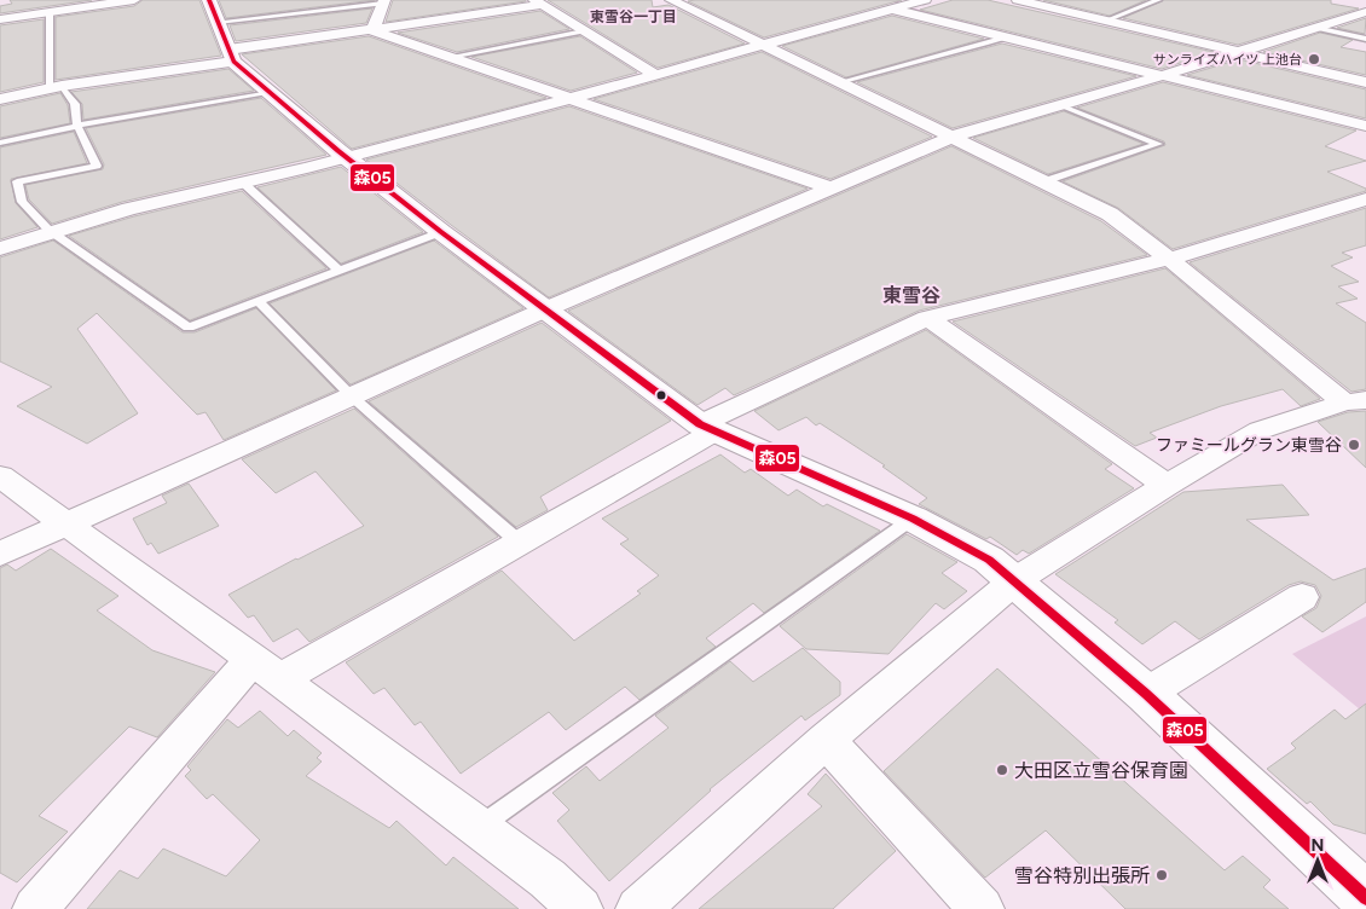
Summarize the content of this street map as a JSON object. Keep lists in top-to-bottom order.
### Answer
{
  "districts": ["東雪谷一丁目", "東雪谷"],
  "places": [
    "サンライズハイツ 上池台",
    "ファミールグラン東雪谷",
    "大田区立雪谷保育園",
    "雪谷特別出張所"
  ],
  "lines": ["transit line 森05"],
  "north": "top"
}
